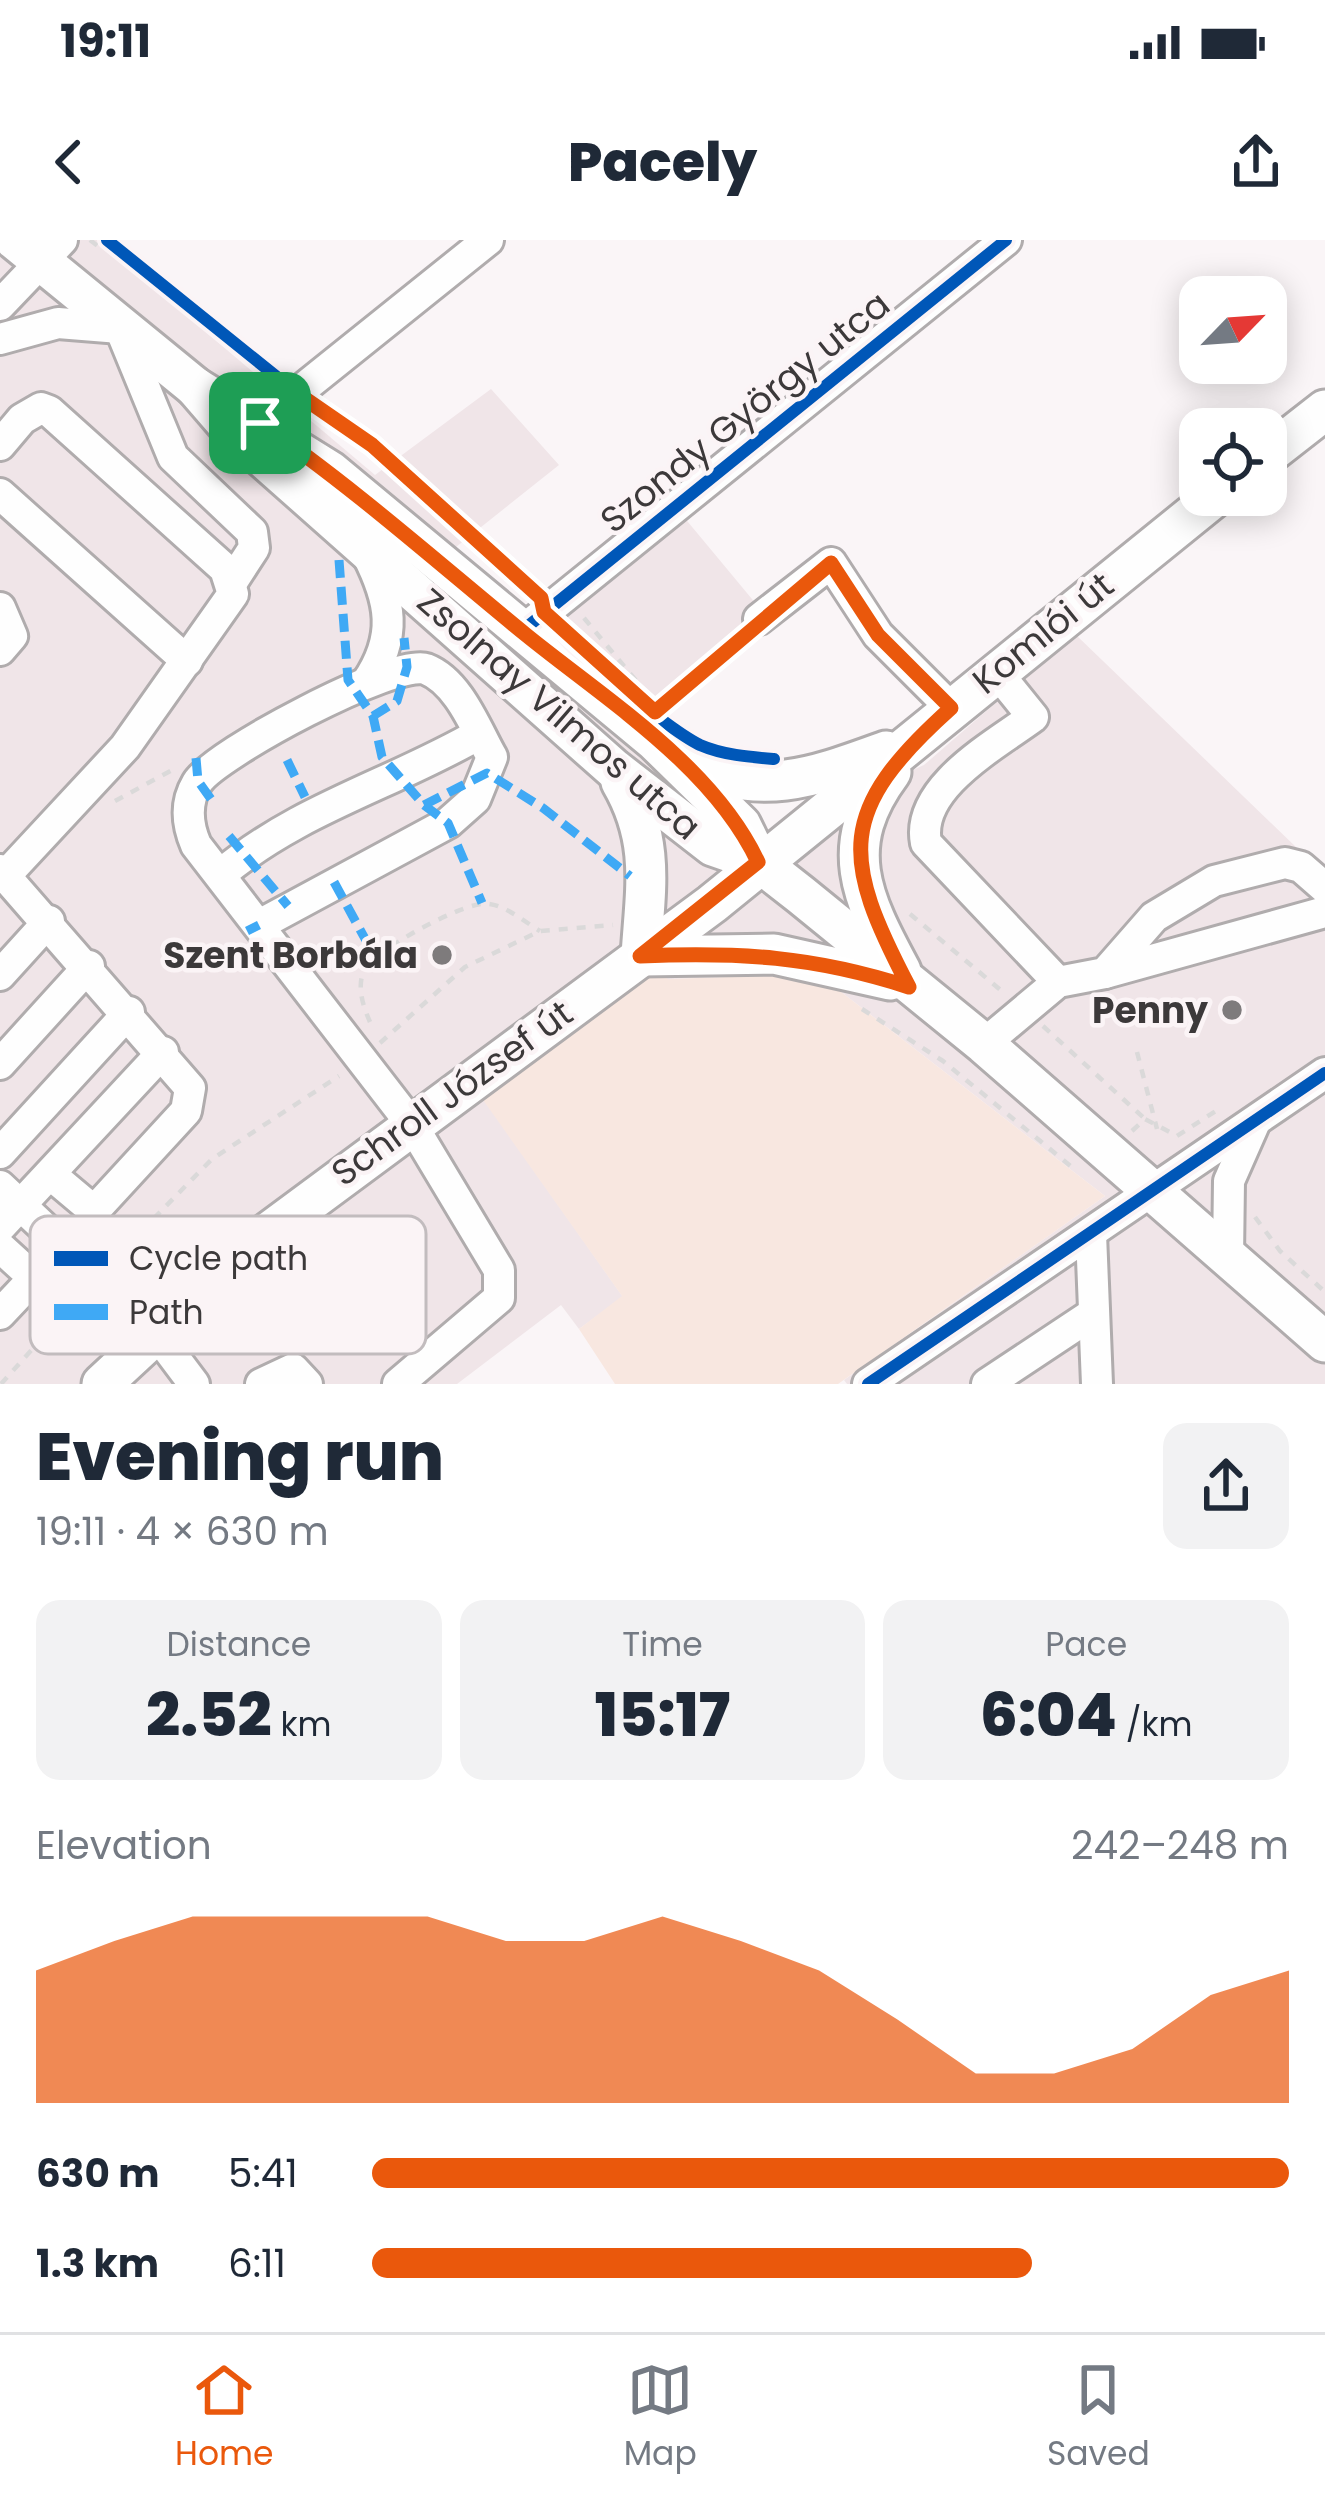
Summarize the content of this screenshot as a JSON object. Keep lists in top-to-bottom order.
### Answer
{
  "streets": {
    "main road": ["Komlói út", "Zsolnay Vilmos utca", "Schroll József út"],
    "street": ["Szondy György utca"]
  },
  "crossings": [
    ["Szondy György utca", "Zsolnay Vilmos utca"],
    ["Komlói út", "Zsolnay Vilmos utca"],
    ["Komlói út", "Schroll József út"],
    ["Zsolnay Vilmos utca", "Schroll József út"]
  ],
  "places": ["Szent Borbála", "Penny"],
  "legend": ["Cycle path", "Path"],
  "north": "top right",
  "page": {
    "status": "19:11",
    "header": "Pacely",
    "heading": ["Evening run", "19:11 · 4 × 630 m"],
    "stats": [
      ["Distance", "2.52 km"],
      ["Time", "15:17"],
      ["Pace", "6:04 /km"]
    ],
    "chart": ["Elevation", "242–248 m"],
    "list": [
      {
        "name": "630 m",
        "note": "5:41"
      },
      {
        "name": "1.3 km",
        "note": "6:11"
      }
    ],
    "tabs": ["Home", "Map", "Saved"]
  }
}
